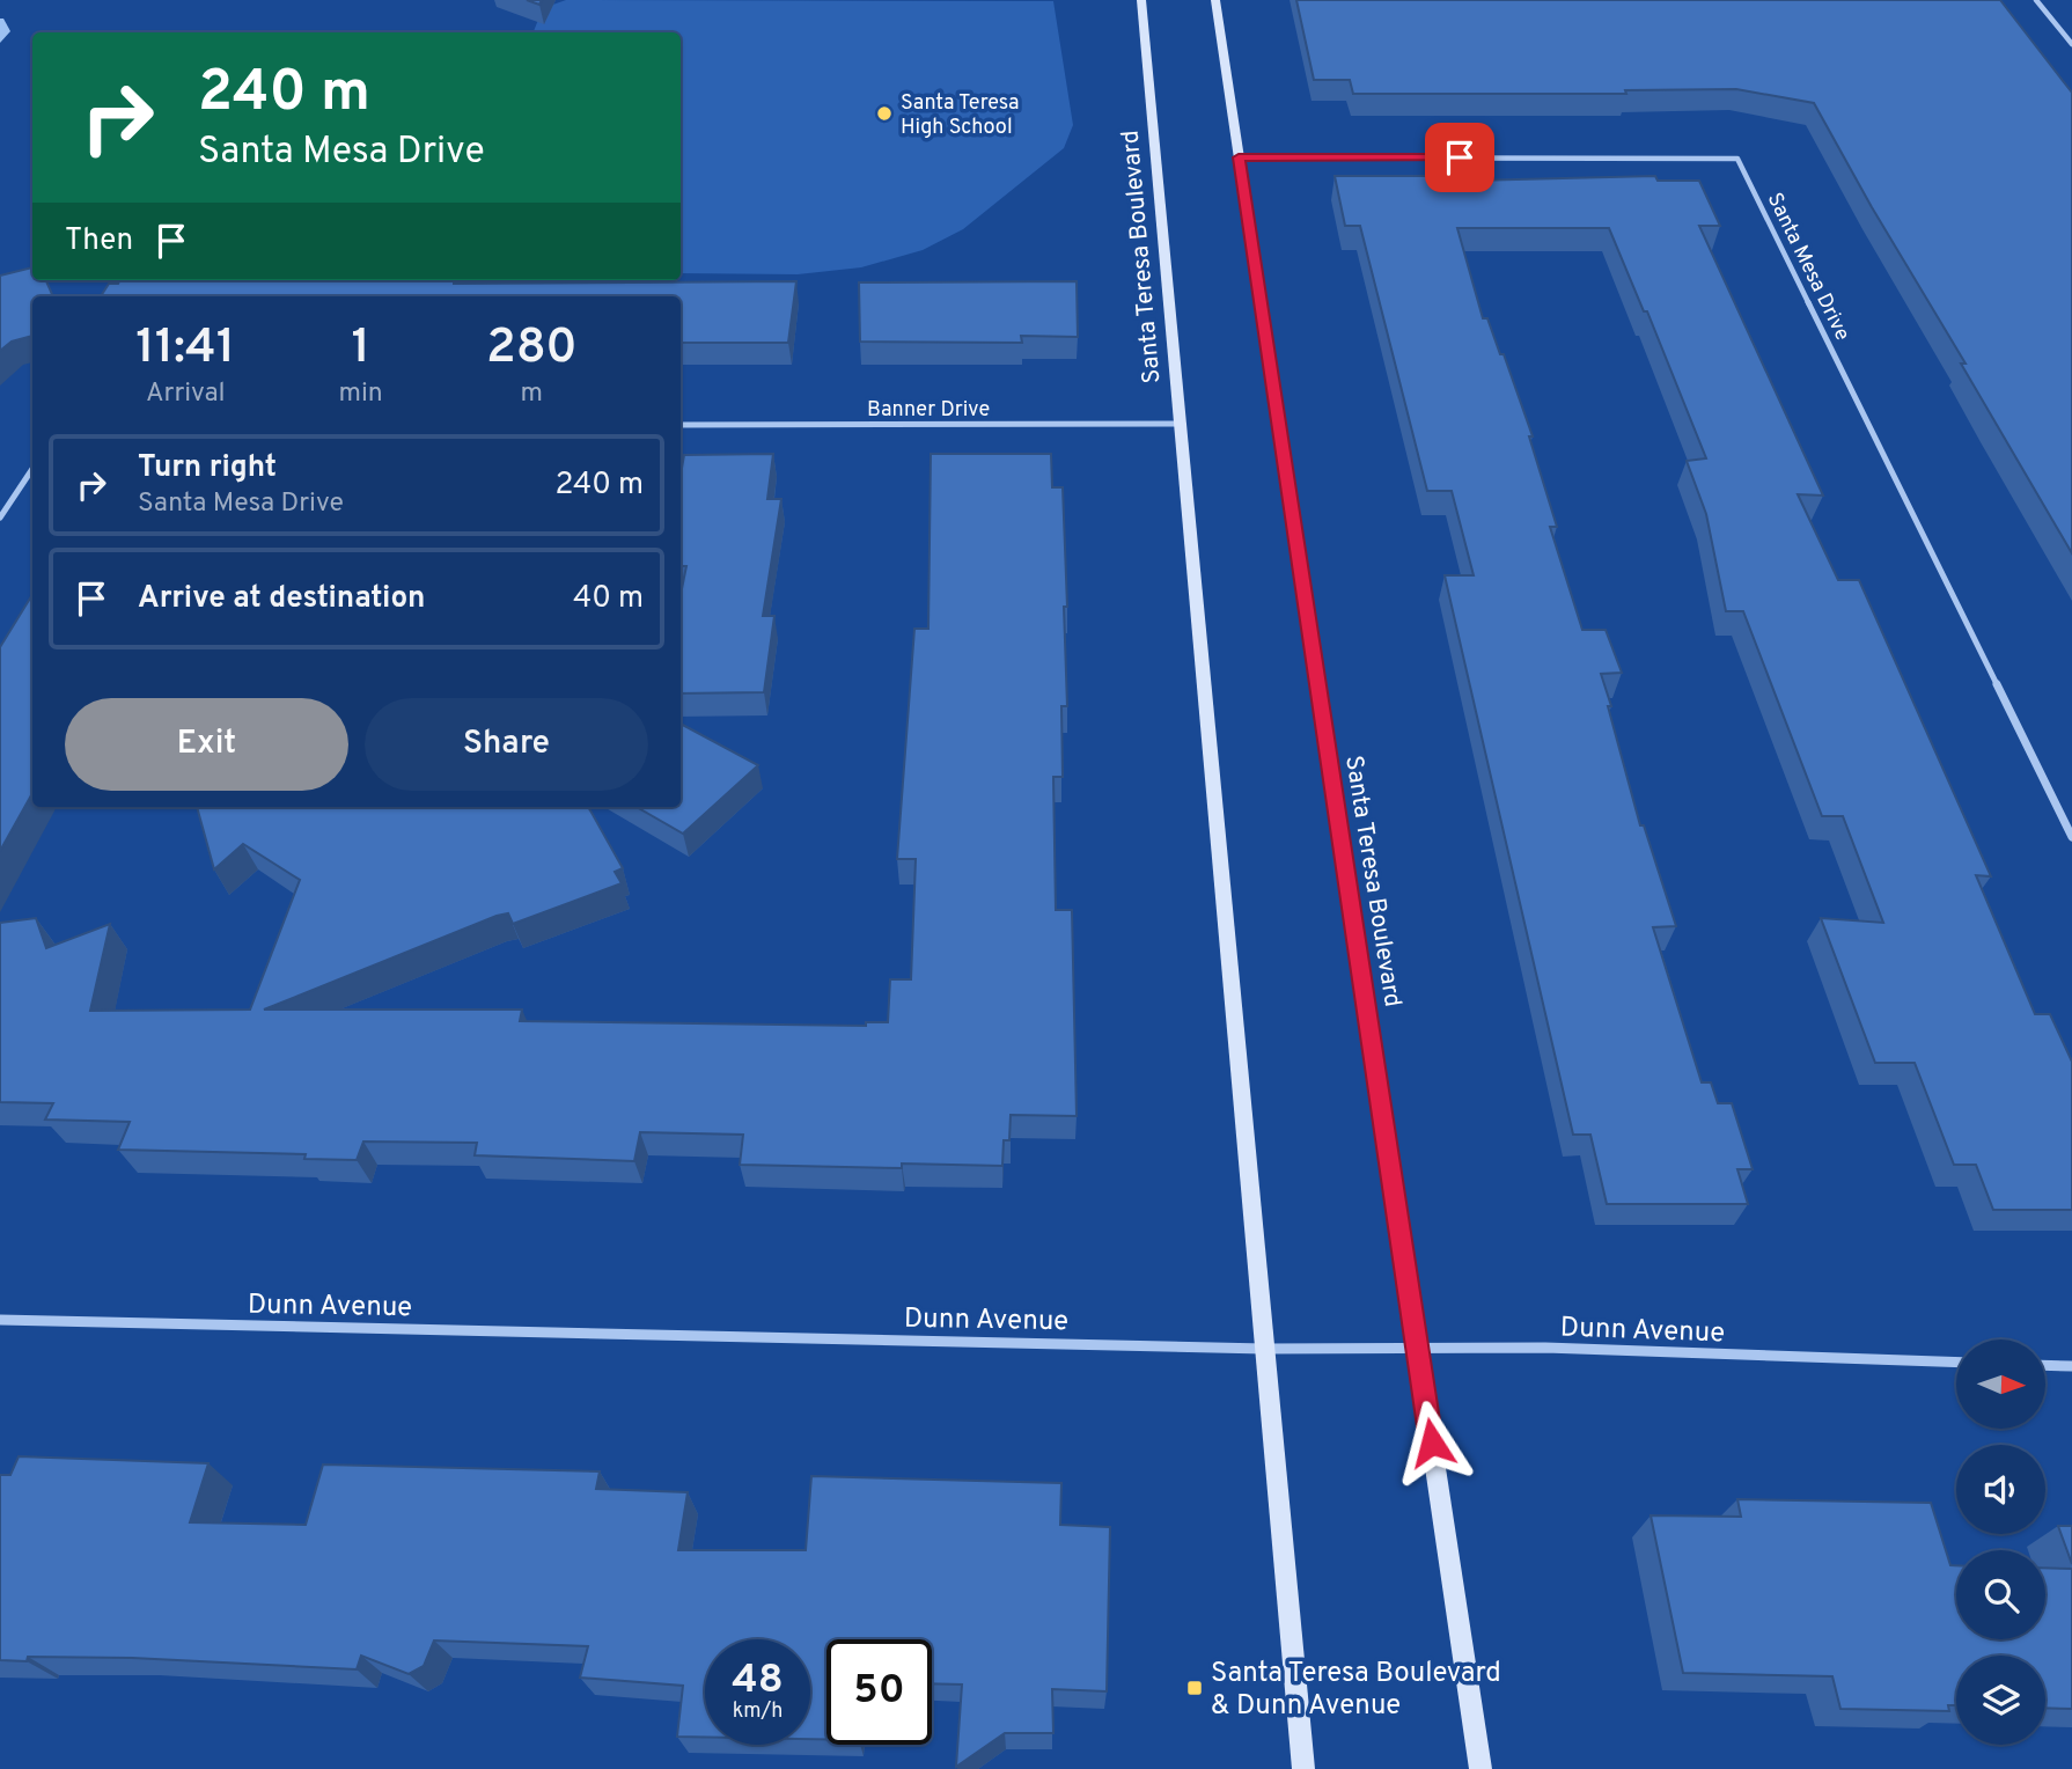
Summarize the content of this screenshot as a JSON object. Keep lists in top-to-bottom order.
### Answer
{
  "streets": {
    "main road": ["Santa Teresa Boulevard"],
    "street": ["Santa Mesa Drive", "Banner Drive", "Dunn Avenue"]
  },
  "crossings": [
    ["Santa Teresa Boulevard", "Santa Mesa Drive"],
    ["Santa Teresa Boulevard", "Banner Drive"],
    ["Santa Teresa Boulevard", "Dunn Avenue"]
  ],
  "places": {
    "other": ["Santa Teresa High School"],
    "transit": ["Santa Teresa Boulevard & Dunn Avenue"]
  },
  "north": "right",
  "page": {
    "turn": ["240 m", "Santa Mesa Drive"],
    "then": "Then",
    "eta": [
      "11:41",
      "Arrival",
      "1",
      "min",
      "280",
      "m"
    ],
    "list": [
      {
        "name": "Turn right",
        "note": "Santa Mesa Drive",
        "value": "240 m"
      },
      {
        "name": "Arrive at destination",
        "value": "40 m"
      }
    ],
    "buttons": ["Exit", "Share"],
    "speed": "48 km/h",
    "limit": "50"
  }
}
